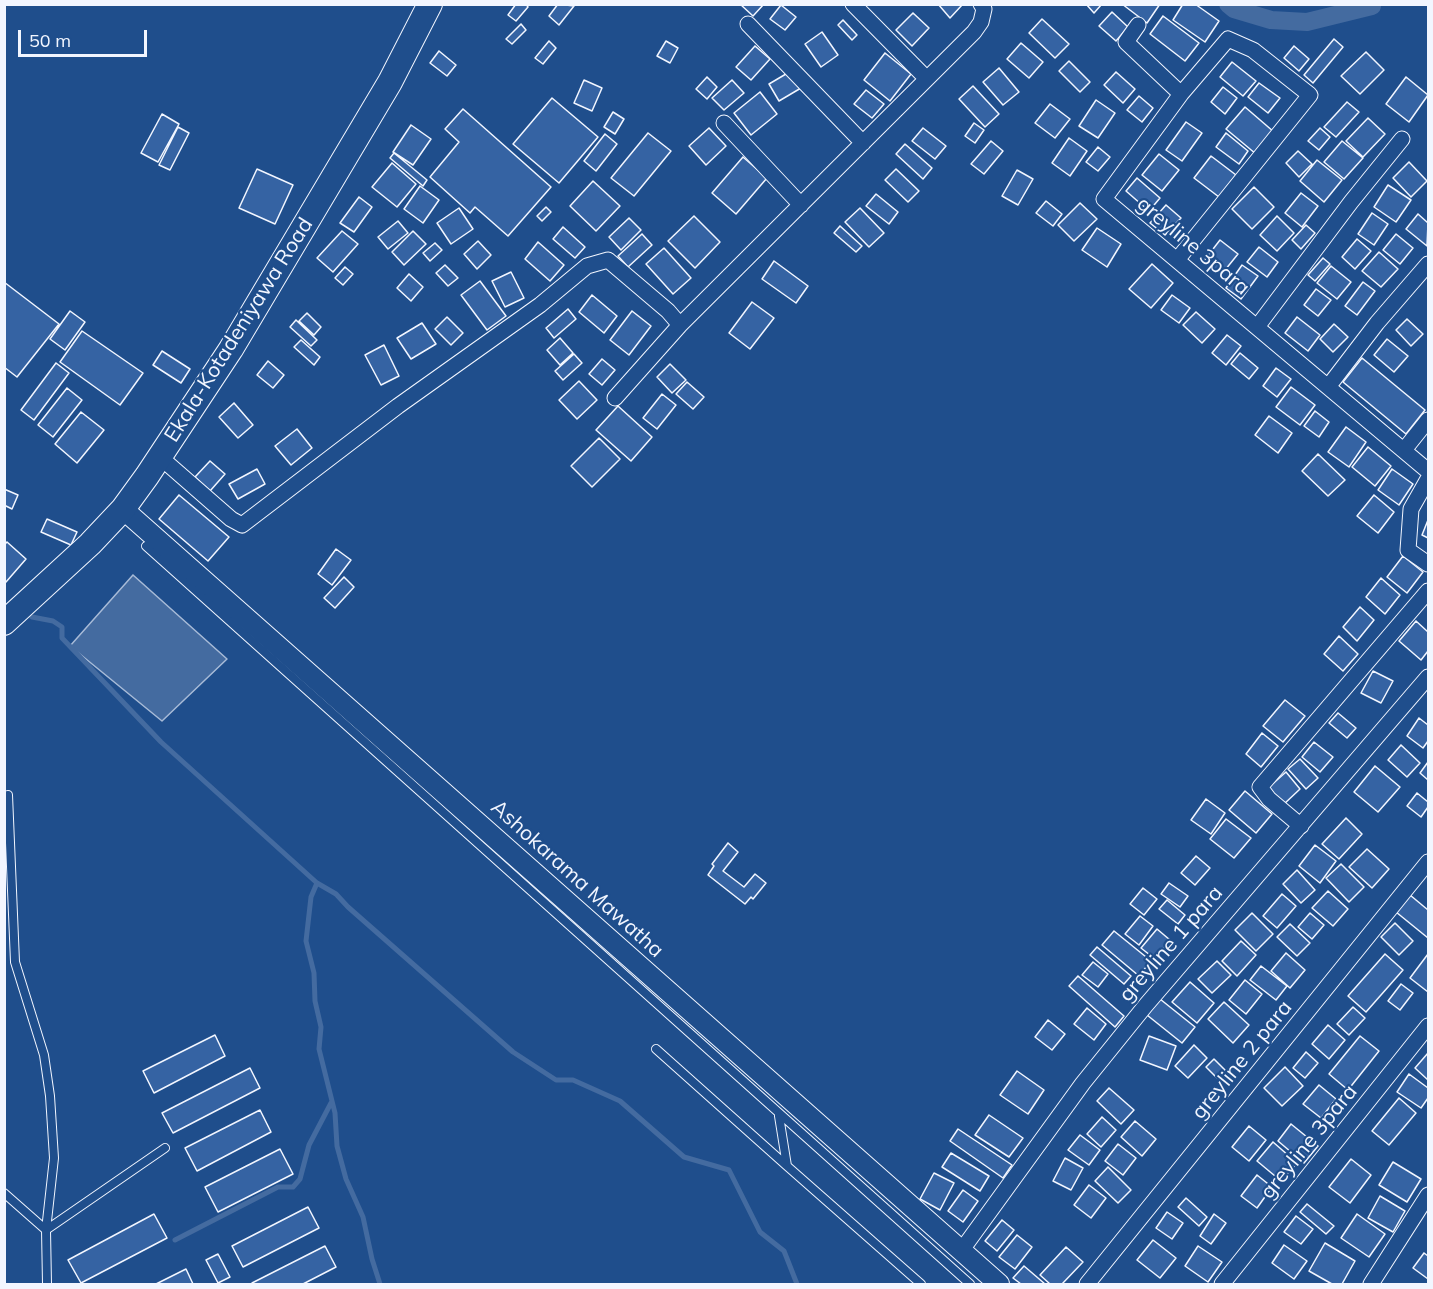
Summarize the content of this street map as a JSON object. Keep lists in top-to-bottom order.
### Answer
{
  "streets": {
    "main road": ["Ekala-Kotadeniyawa Road"],
    "street": [
      "greyline 3para",
      "Ashokarama Mawatha",
      "greyline 1 para",
      "greyline 2 para"
    ]
  },
  "crossings": [
    ["Ekala-Kotadeniyawa Road", "Ashokarama Mawatha"],
    ["Ashokarama Mawatha", "greyline 1 para"]
  ],
  "scale_bar": "50 m"
}
